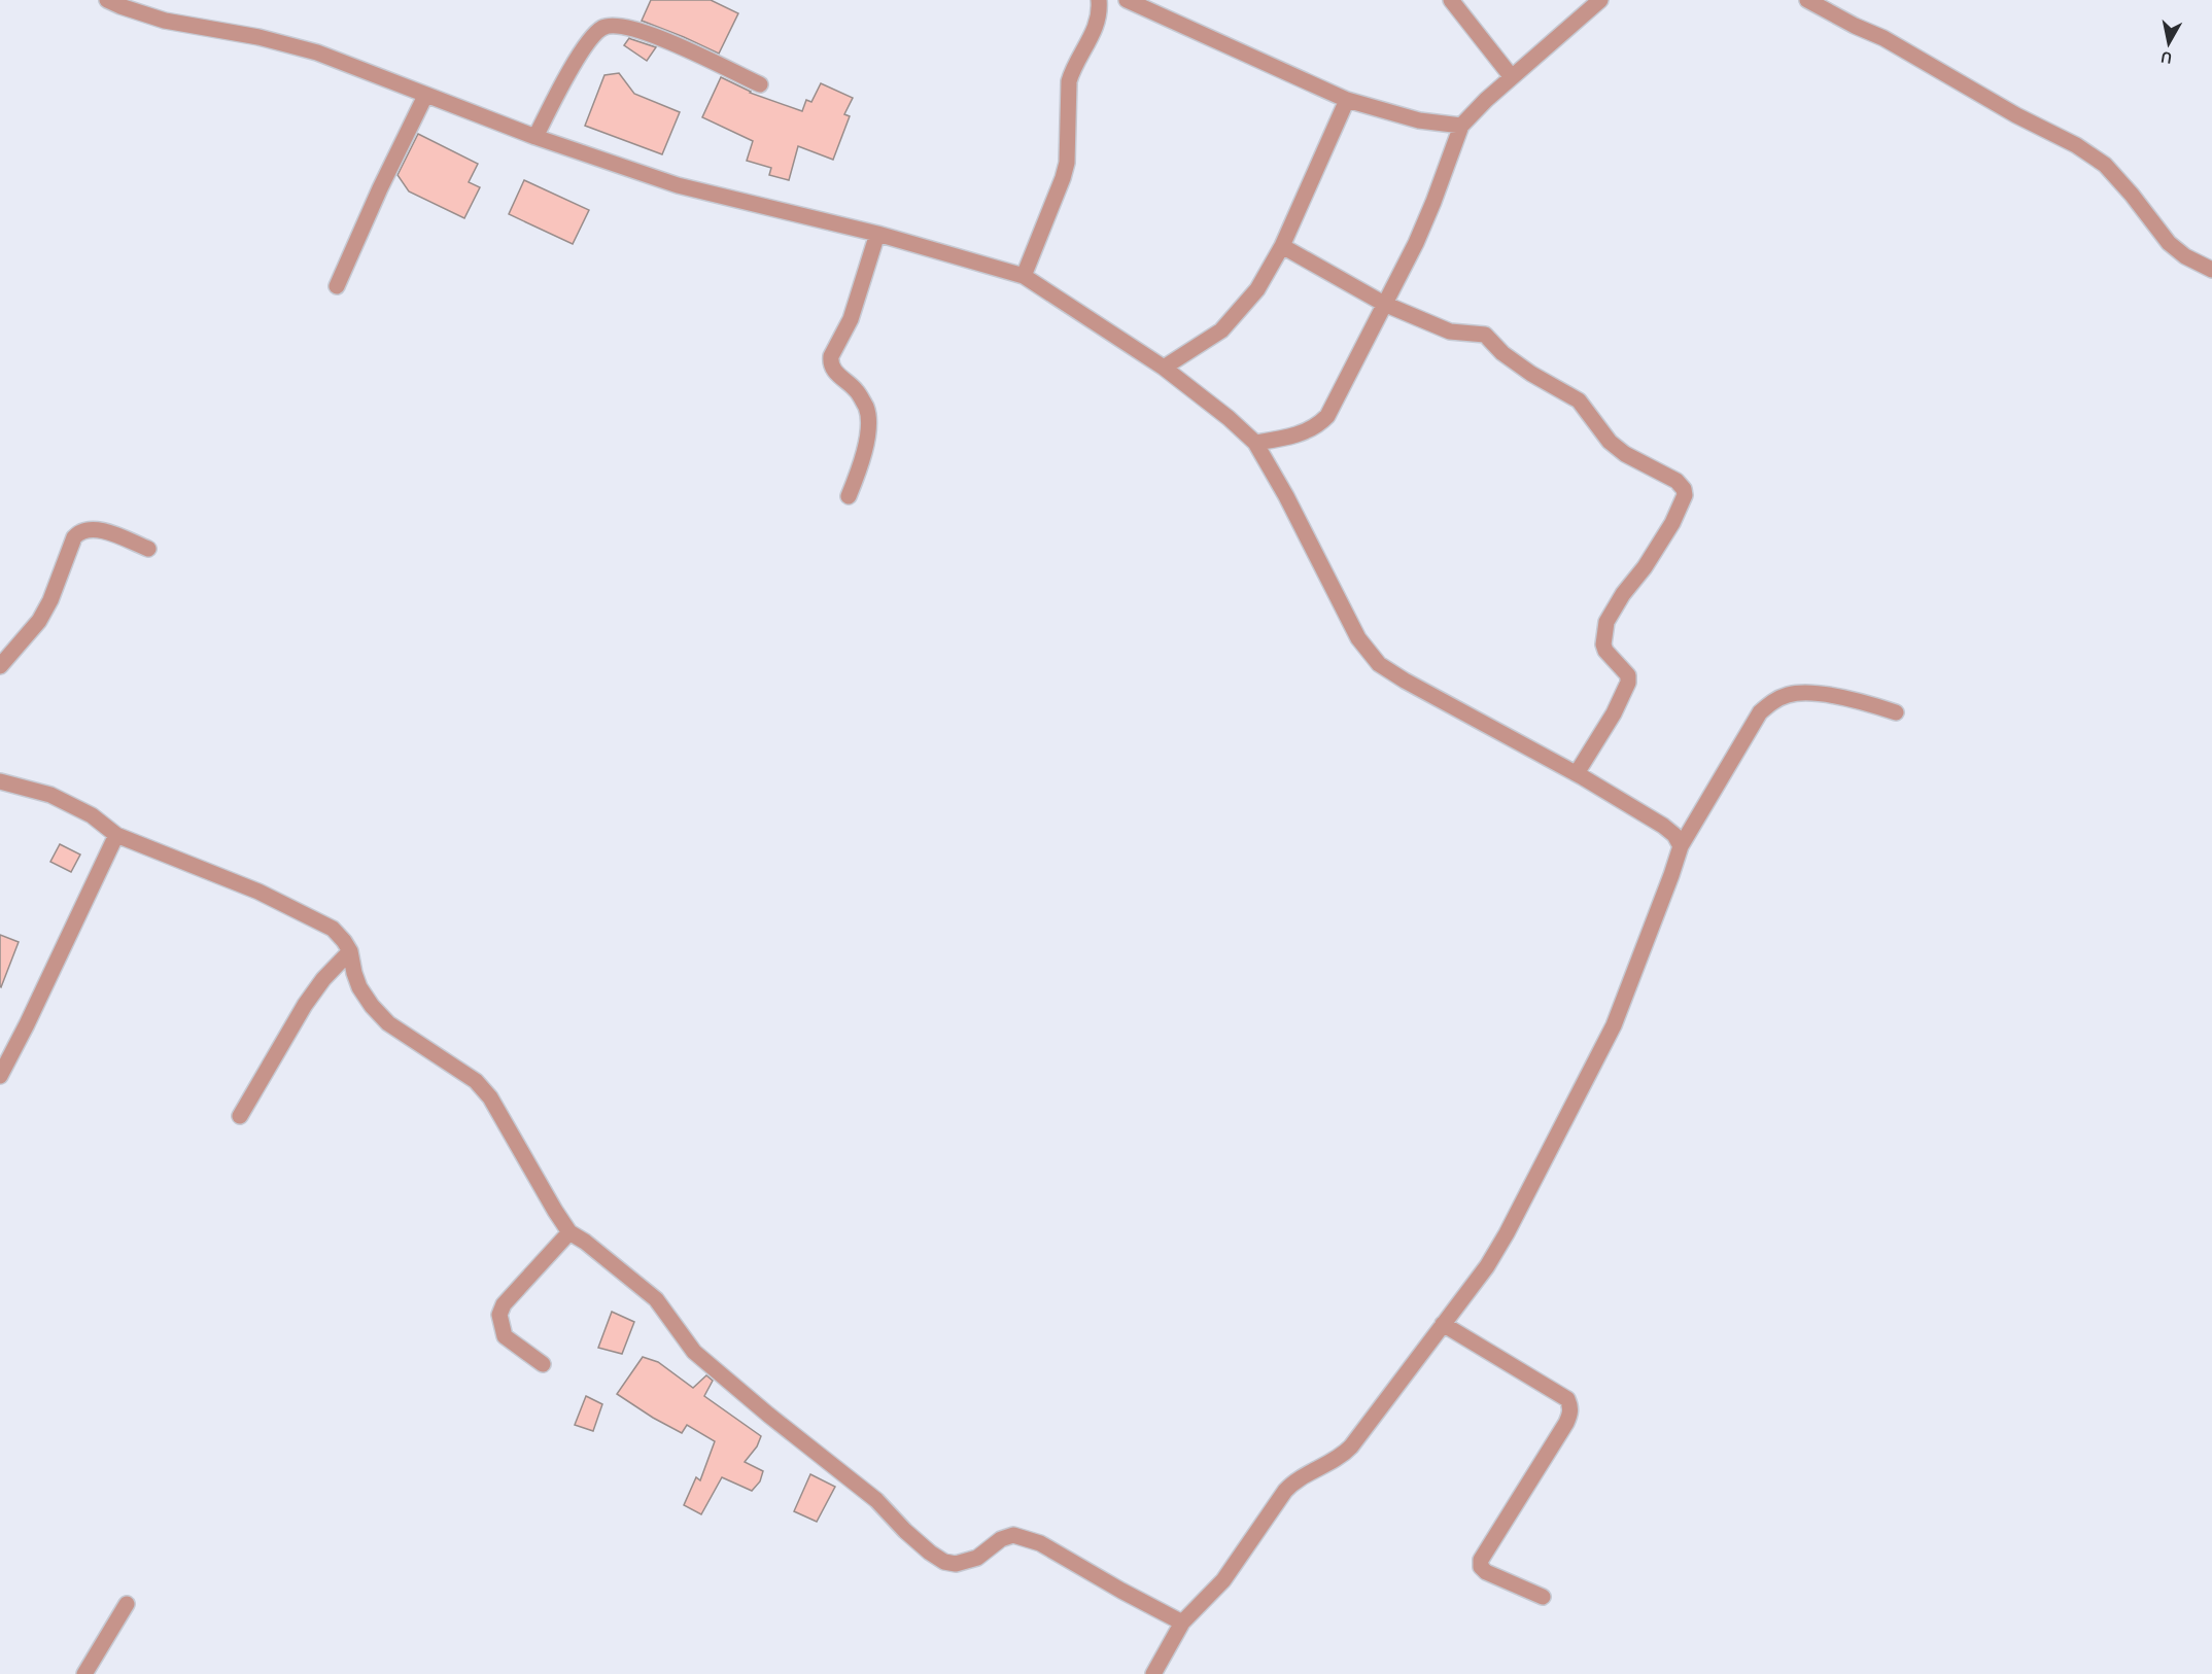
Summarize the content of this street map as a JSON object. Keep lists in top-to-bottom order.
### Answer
{
  "north": "bottom"
}
